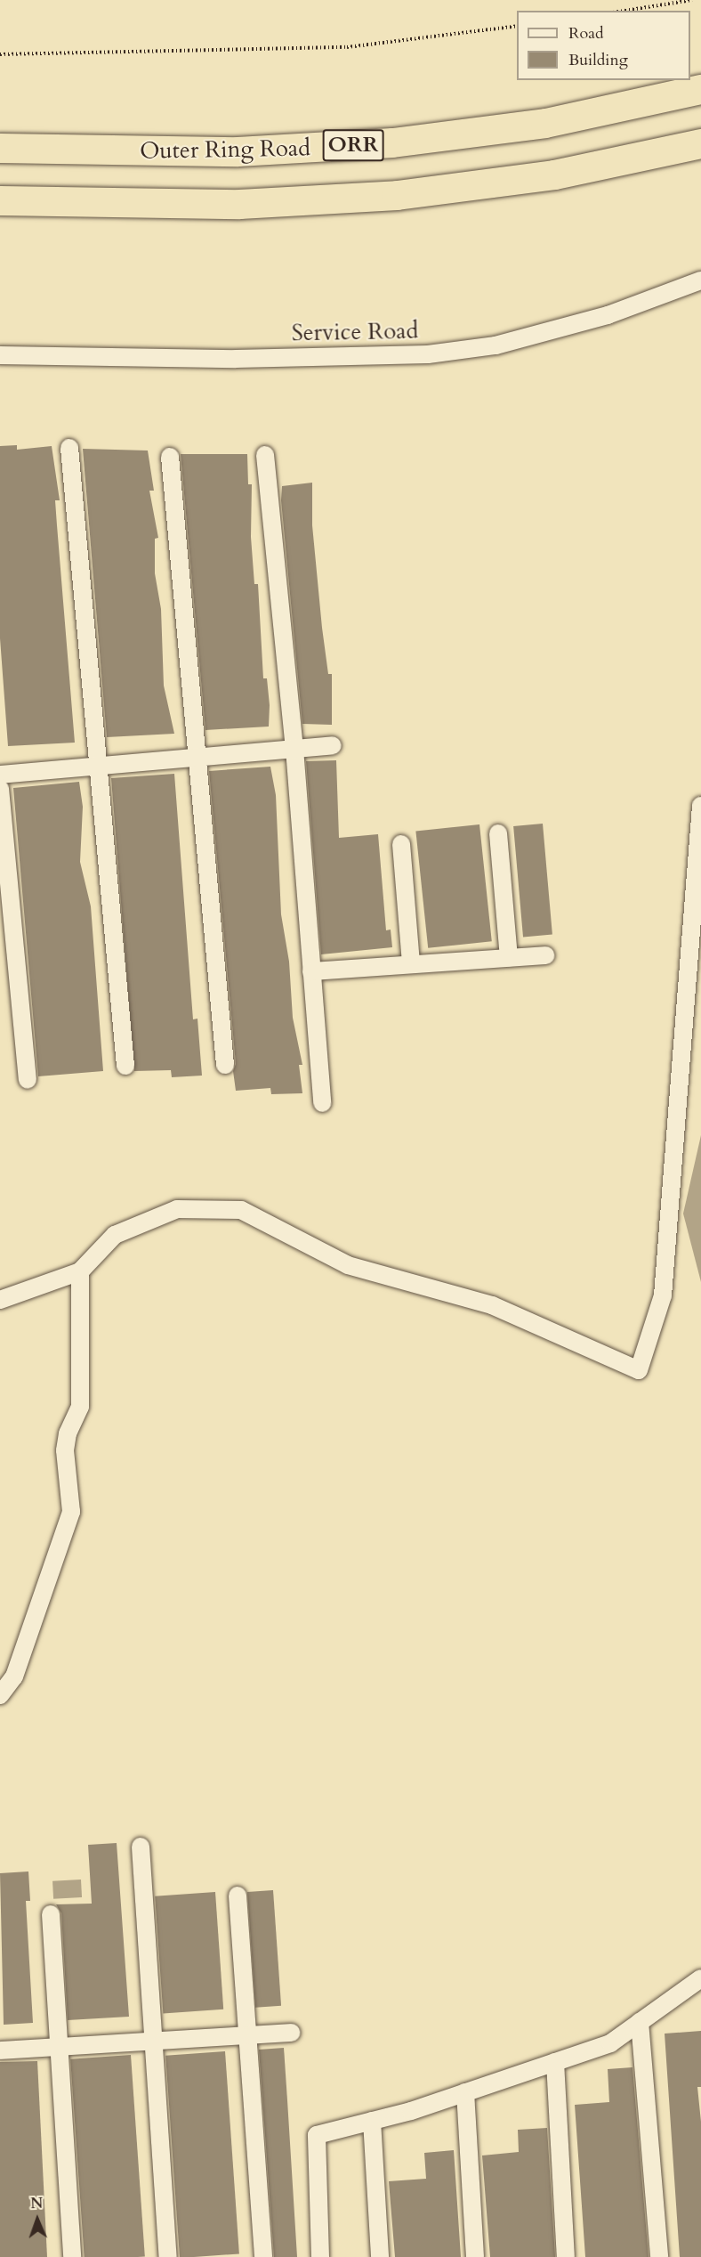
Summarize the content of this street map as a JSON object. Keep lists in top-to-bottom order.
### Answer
{
  "streets": {
    "highway": ["ORR", "Outer Ring Road"],
    "street": ["Service Road"]
  },
  "legend": ["Road", "Building"],
  "north": "top"
}
